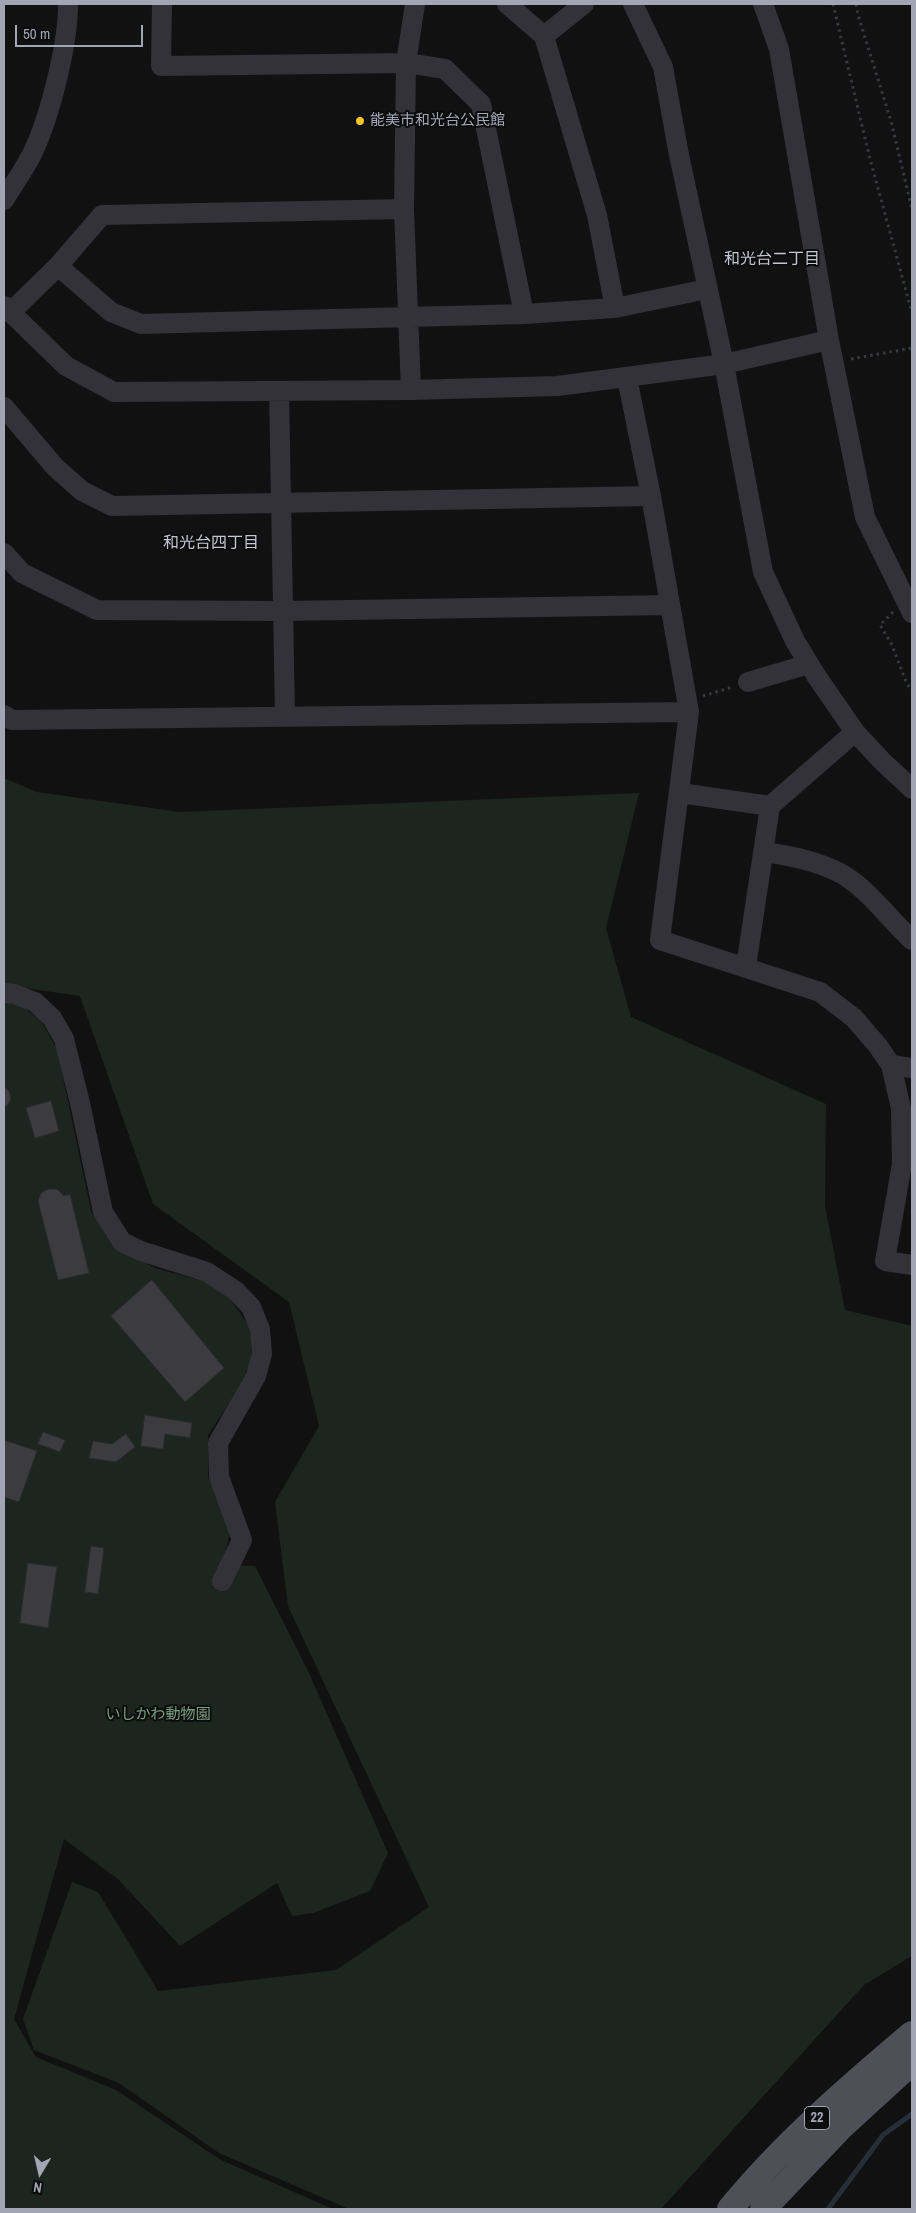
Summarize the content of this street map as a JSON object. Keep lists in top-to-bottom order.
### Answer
{
  "streets": {
    "main road": ["22"]
  },
  "districts": ["和光台二丁目", "和光台四丁目"],
  "parks": ["いしかわ動物園"],
  "places": ["能美市和光台公民館"],
  "scale_bar": "50 m",
  "north": "bottom"
}
